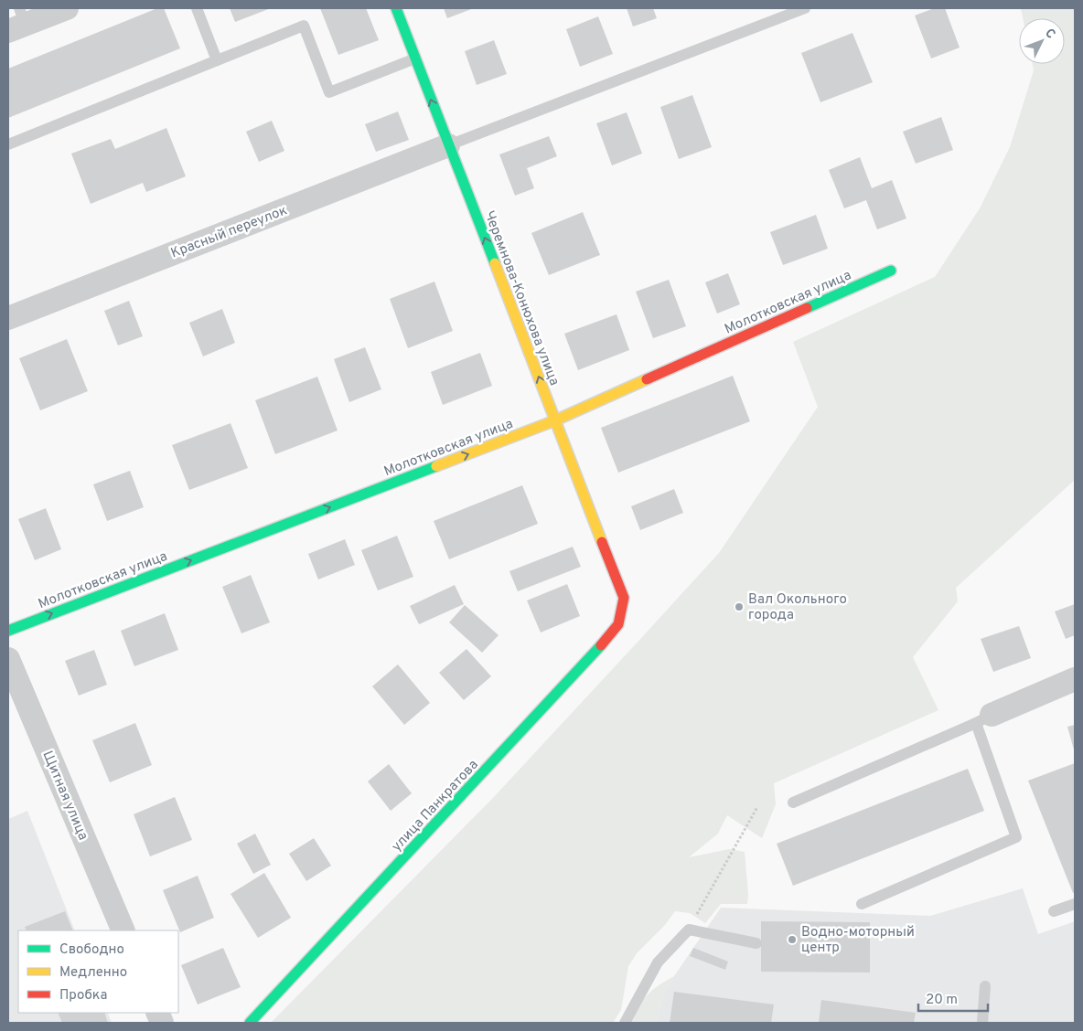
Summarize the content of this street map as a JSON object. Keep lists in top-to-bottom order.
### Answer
{
  "streets": {
    "street": [
      "Красный переулок",
      "Черемнова-Конюхова улица",
      "Молотковская улица",
      "Щитная улица",
      "улица Панкратова"
    ]
  },
  "crossings": [
    ["Красный переулок", "Черемнова-Конюхова улица"],
    ["Черемнова-Конюхова улица", "Молотковская улица"],
    ["Черемнова-Конюхова улица", "улица Панкратова"]
  ],
  "one_way": ["Черемнова-Конюхова улица", "Молотковская улица"],
  "places": ["Вал Окольного города", "Водно-моторный центр"],
  "legend": ["Свободно", "Медленно", "Пробка"],
  "scale_bar": "20 m",
  "north": "top right"
}
